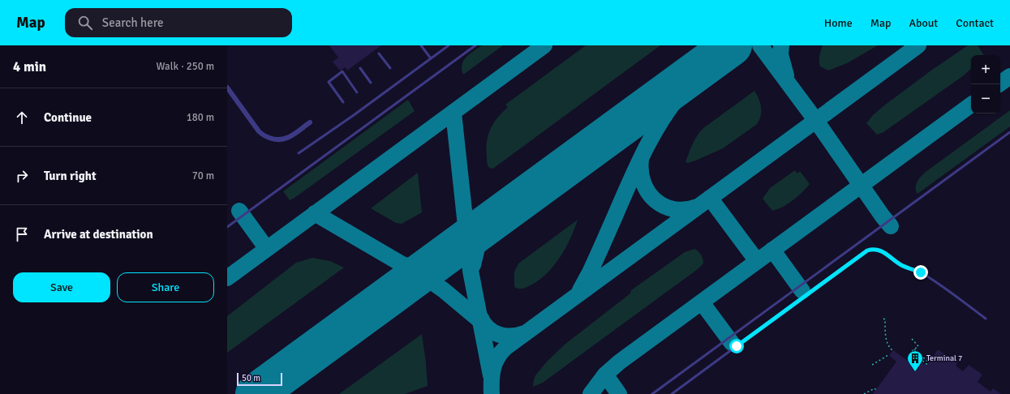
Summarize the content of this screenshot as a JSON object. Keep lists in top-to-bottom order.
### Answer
{
  "places": {
    "building": ["Terminal 7"]
  },
  "scale_bar": "50 m",
  "page": {
    "header": "Map",
    "search": "Search here",
    "nav": [
      "Home",
      "Map",
      "About",
      "Contact"
    ],
    "heading": ["4 min", "Walk · 250 m"],
    "map_buttons": ["+", "−"],
    "list": [
      ["Continue", "180 m"],
      ["Turn right", "70 m"],
      "Arrive at destination"
    ],
    "buttons": ["Save", "Share"],
    "scale": "50 m"
  }
}
